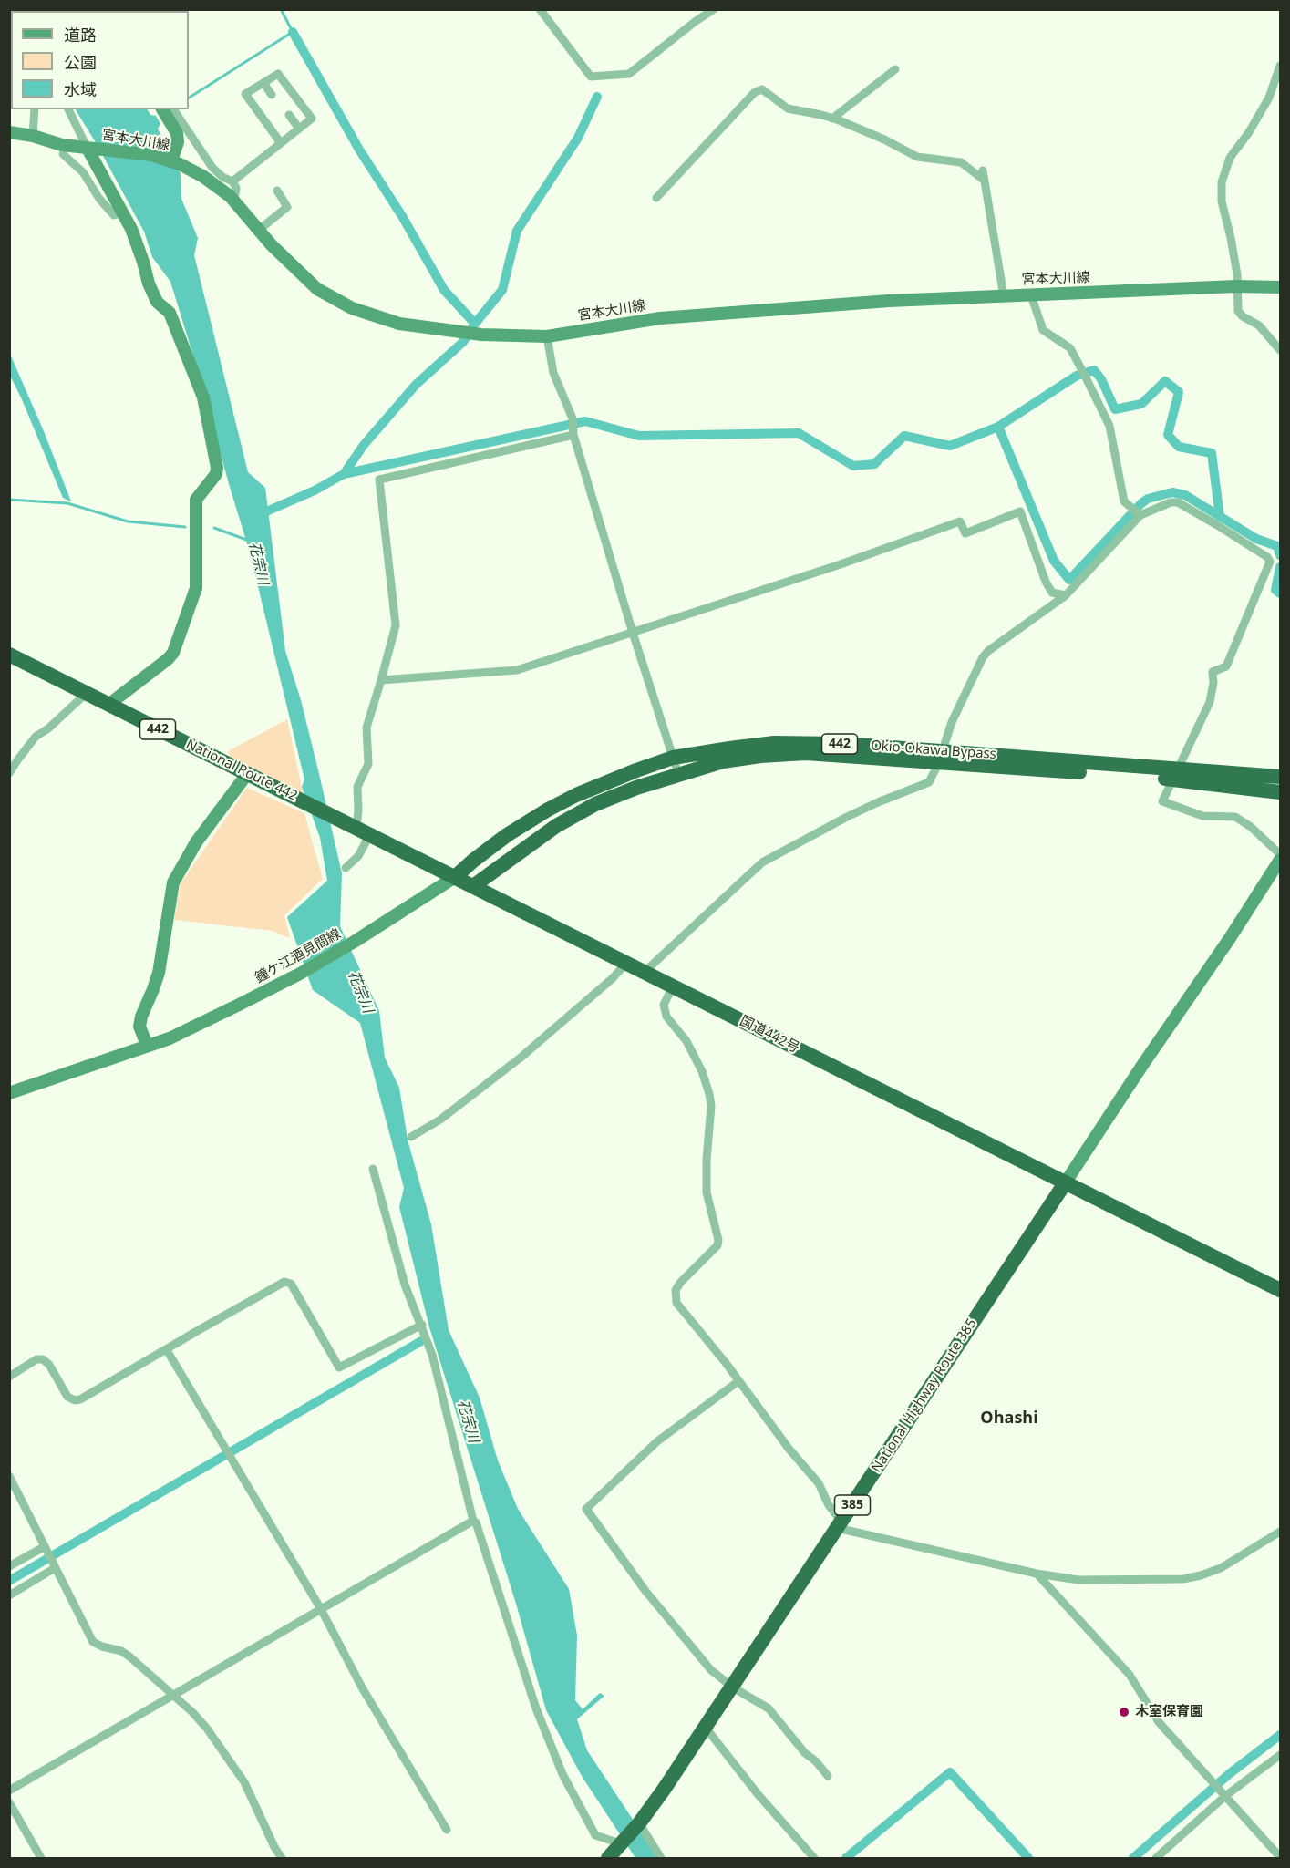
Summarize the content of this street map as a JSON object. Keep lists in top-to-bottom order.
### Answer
{
  "streets": {
    "highway": [
      "442",
      "Okio-Okawa Bypass",
      "National Route 442",
      "国道442号",
      "National Highway Route 385",
      "385"
    ],
    "main road": ["宮本大川線", "鐘ケ江酒見間線"]
  },
  "crossings": [
    ["Okio-Okawa Bypass", "National Route 442"],
    ["Okio-Okawa Bypass", "鐘ケ江酒見間線"],
    ["Okio-Okawa Bypass", "国道442号"],
    ["National Route 442", "鐘ケ江酒見間線"],
    ["National Route 442", "国道442号"],
    ["国道442号", "National Highway Route 385"]
  ],
  "districts": ["Ohashi"],
  "water": ["花宗川"],
  "places": ["木室保育園"],
  "legend": ["道路", "公園", "水域"]
}
